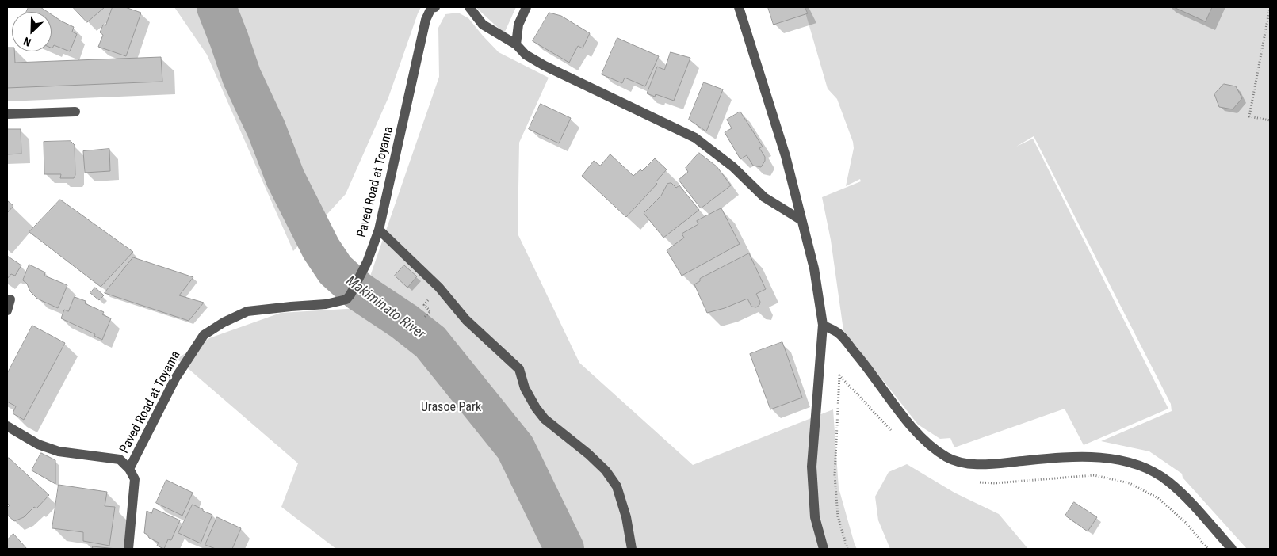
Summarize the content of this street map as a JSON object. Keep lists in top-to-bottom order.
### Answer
{
  "streets": {
    "street": ["Paved Road at Toyama"]
  },
  "water": ["Makiminato River"],
  "parks": ["Urasoe Park"],
  "north": "bottom left"
}
